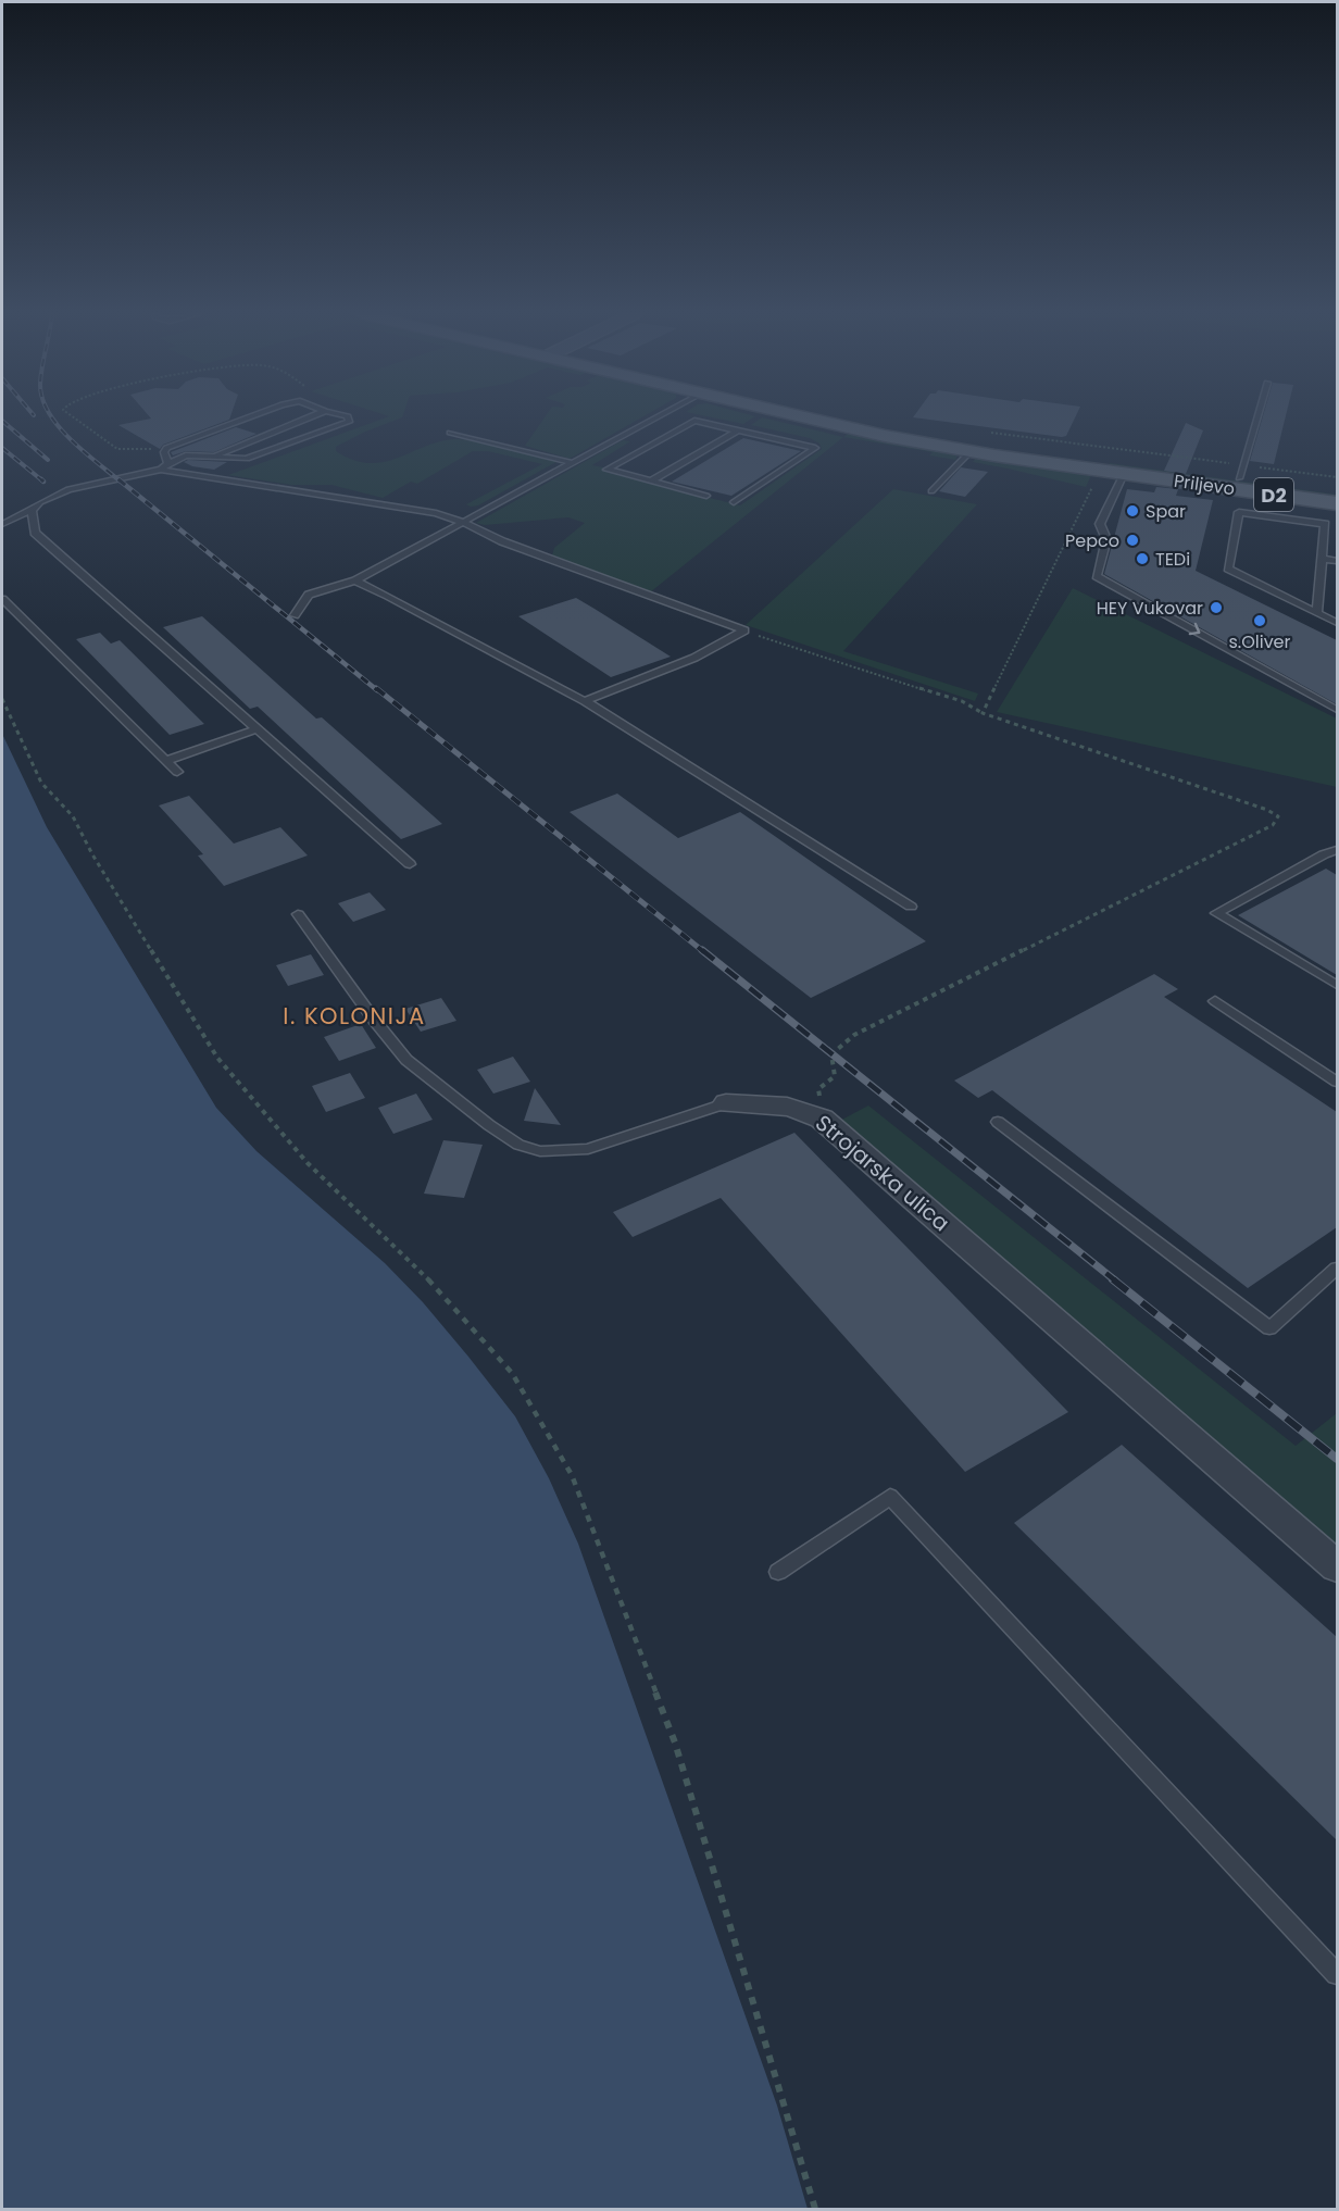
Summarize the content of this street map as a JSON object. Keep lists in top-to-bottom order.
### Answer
{
  "streets": {
    "main road": ["Priljevo", "D2"],
    "street": ["Strojarska ulica"]
  },
  "districts": ["I. KOLONIJA"],
  "places": [
    "Spar",
    "Pepco",
    "TEDi",
    "HEY Vukovar",
    "s.Oliver"
  ]
}
